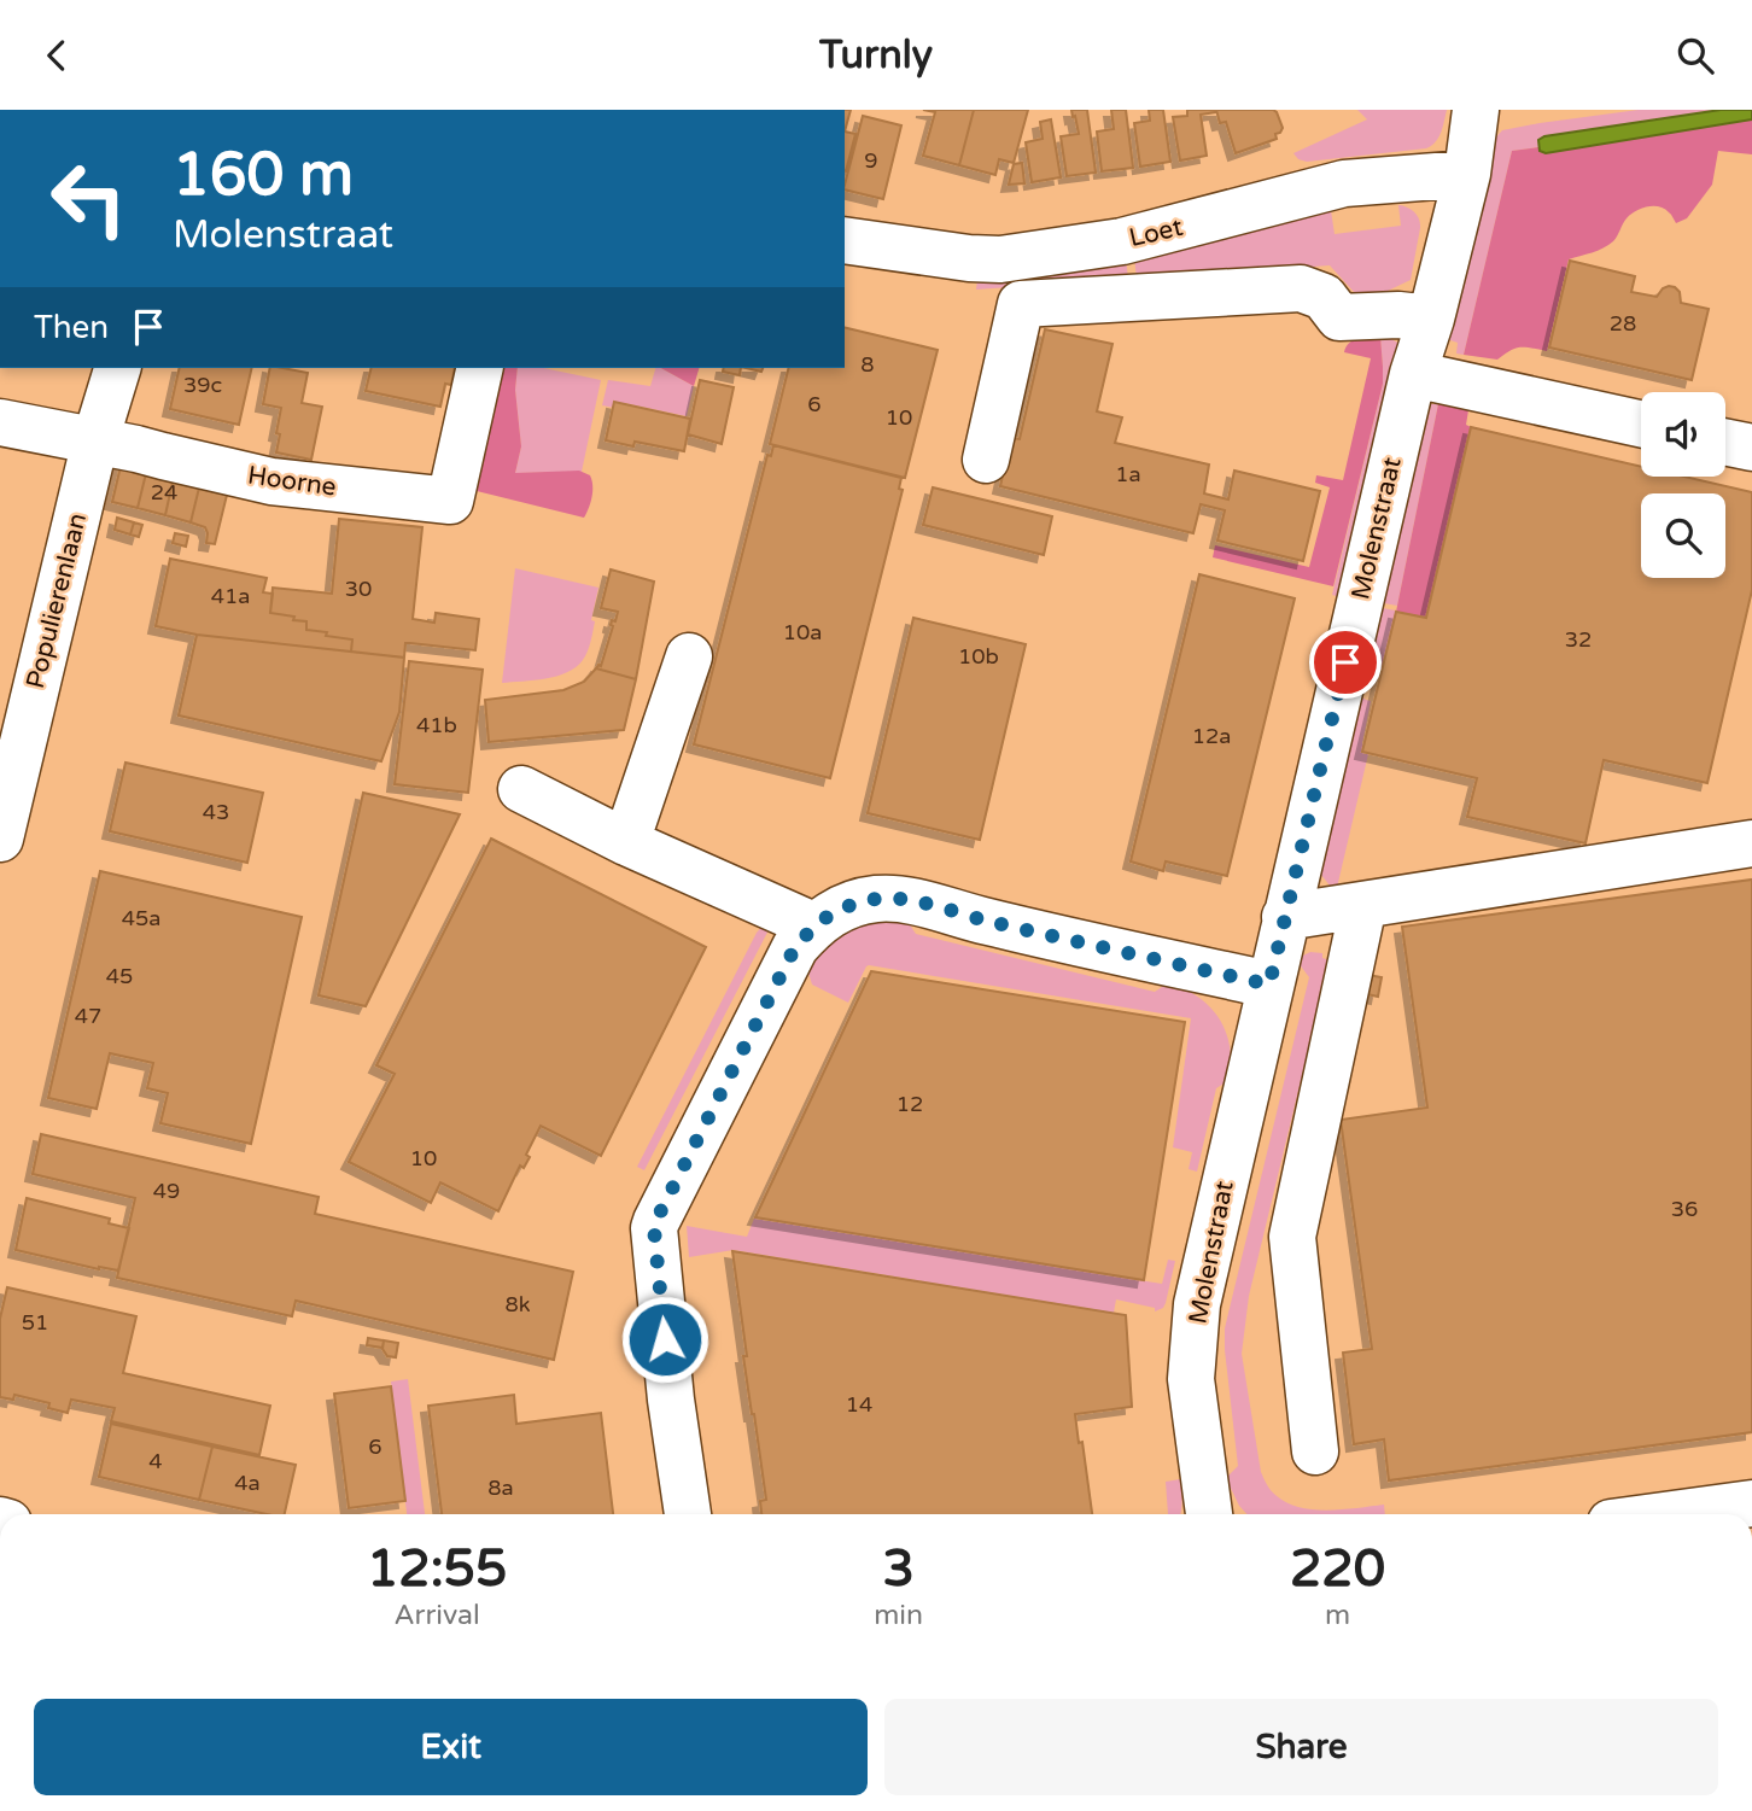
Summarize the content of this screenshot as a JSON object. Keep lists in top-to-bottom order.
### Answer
{
  "streets": {
    "street": [
      "Loet",
      "Hoorne",
      "Molenstraat",
      "Populierenlaan"
    ]
  },
  "crossings": [
    ["Loet", "Molenstraat"],
    ["Hoorne", "Populierenlaan"]
  ],
  "house_numbers": [
    "9",
    "28",
    "8",
    "39c",
    "6",
    "10",
    "1a",
    "24",
    "30",
    "41a",
    "10a",
    "32",
    "10b",
    "41b",
    "12a",
    "43",
    "45a",
    "45",
    "47",
    "12",
    "10",
    "49",
    "36",
    "8k",
    "51",
    "14",
    "6",
    "4",
    "4a",
    "8a"
  ],
  "page": {
    "header": "Turnly",
    "turn": ["160 m", "Molenstraat"],
    "then": "Then",
    "eta": [
      "12:55",
      "Arrival",
      "3",
      "min",
      "220",
      "m"
    ],
    "buttons": ["Exit", "Share"]
  }
}
